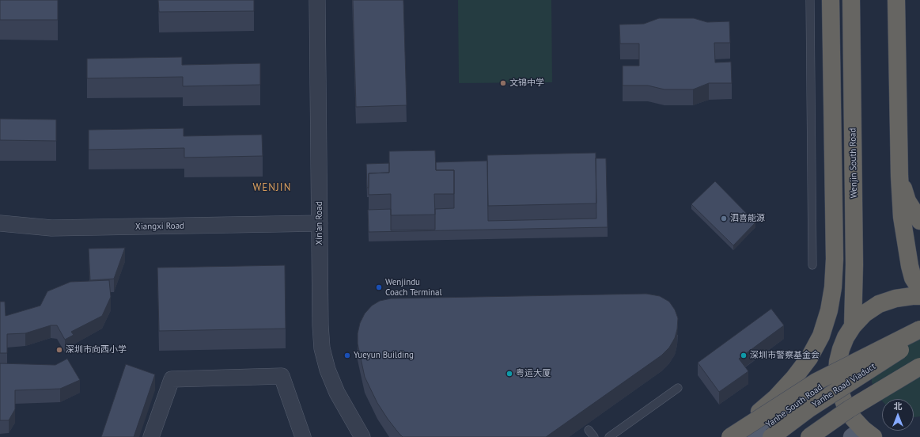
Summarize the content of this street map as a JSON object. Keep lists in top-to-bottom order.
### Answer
{
  "streets": {
    "highway": ["Wenjin South Road", "Yanhe Road Viaduct"],
    "main road": ["Yanhe South Road"],
    "street": ["Xin'an Road", "Xiangxi Road"]
  },
  "crossings": [
    ["Xin'an Road", "Xiangxi Road"]
  ],
  "districts": ["WENJIN"],
  "places": [
    "文锦中学",
    "泗喜能源",
    "Wenjindu Coach Terminal",
    "深圳市向西小学",
    "Yueyun Building",
    "深圳市警察基金会",
    "粤运大厦"
  ],
  "north": "top"
}
